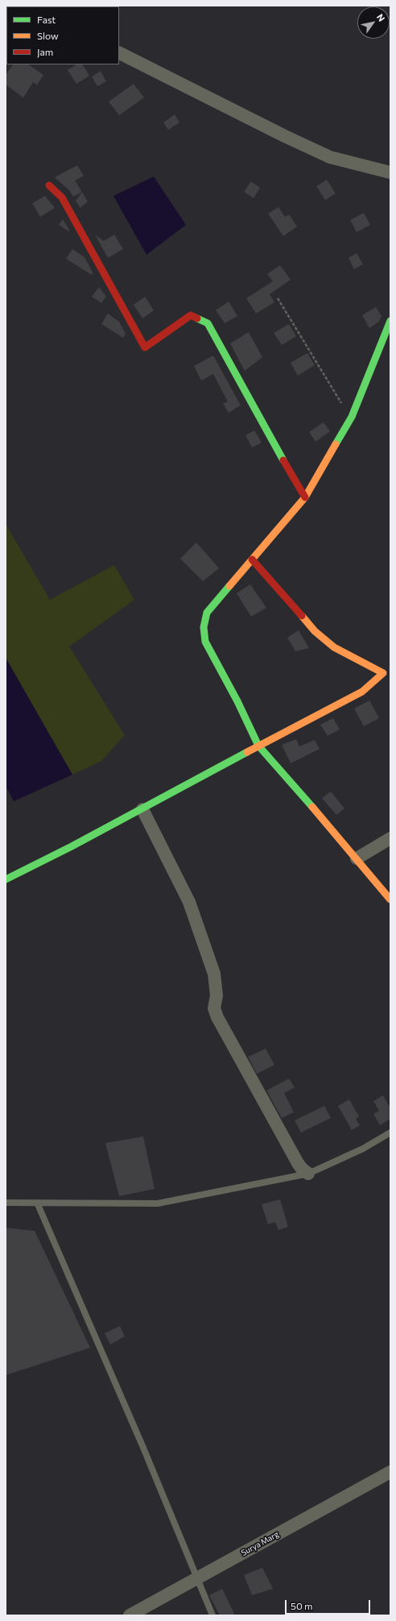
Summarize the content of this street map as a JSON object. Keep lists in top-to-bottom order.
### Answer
{
  "streets": {
    "street": ["Surya Marg"]
  },
  "legend": ["Fast", "Slow", "Jam"],
  "scale_bar": "50 m",
  "north": "top right"
}
